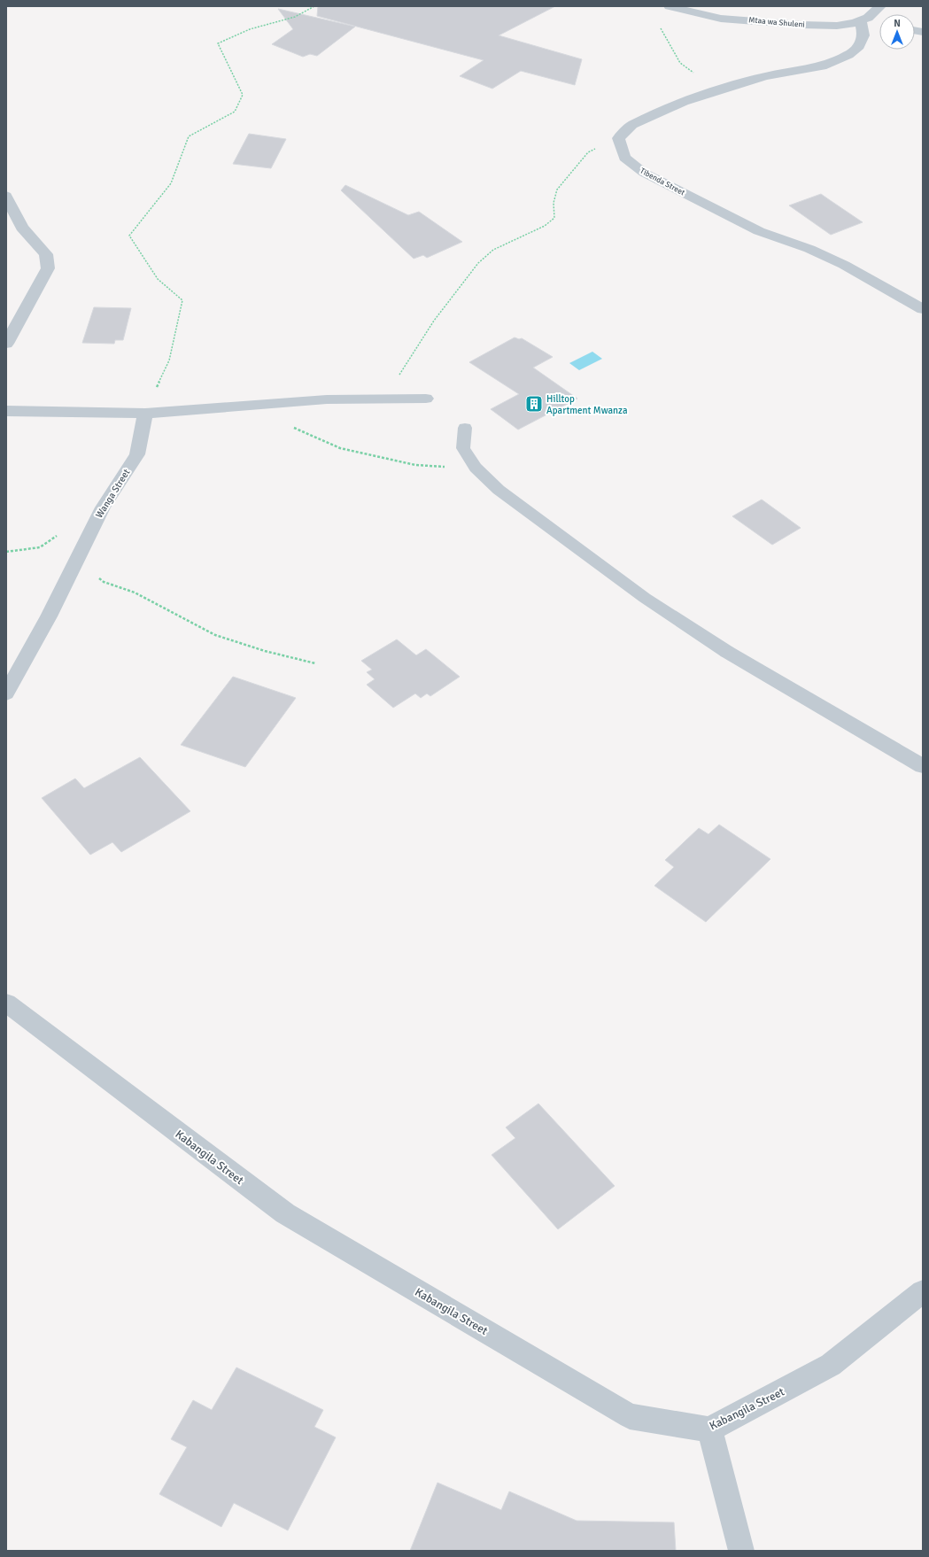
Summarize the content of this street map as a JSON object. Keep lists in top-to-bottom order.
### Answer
{
  "streets": {
    "street": [
      "Mtaa wa Shuleni",
      "Tibenda Street",
      "Wanga Street",
      "Kabangila Street"
    ]
  },
  "places": {
    "building": ["Hilltop Apartment Mwanza"]
  },
  "north": "top"
}
